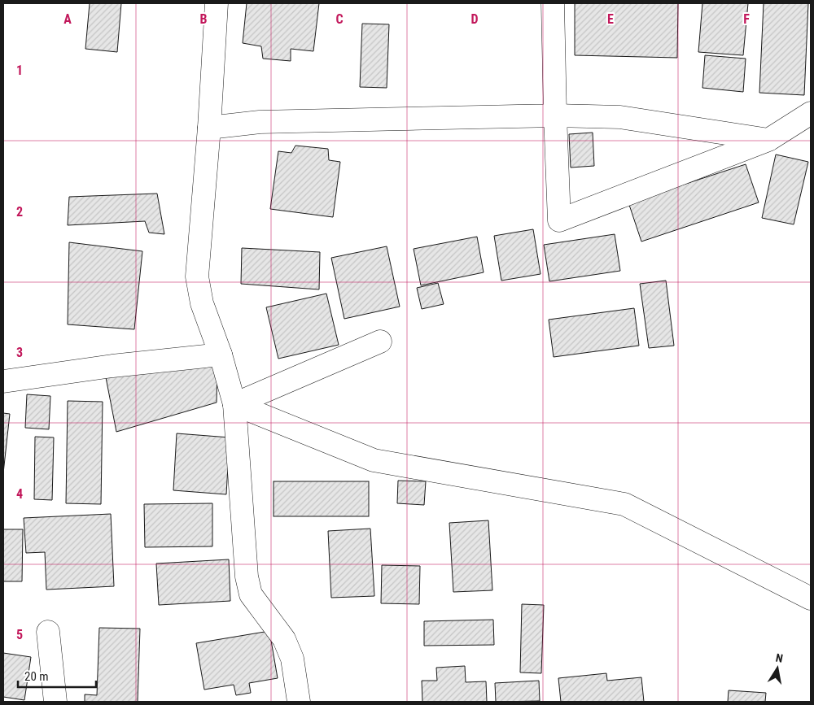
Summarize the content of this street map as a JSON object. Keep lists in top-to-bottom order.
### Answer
{
  "scale_bar": "20 m",
  "north": "top",
  "grid": {
    "columns": [
      "A",
      "B",
      "C",
      "D",
      "E",
      "F"
    ],
    "rows": [
      "1",
      "2",
      "3",
      "4",
      "5"
    ]
  }
}
